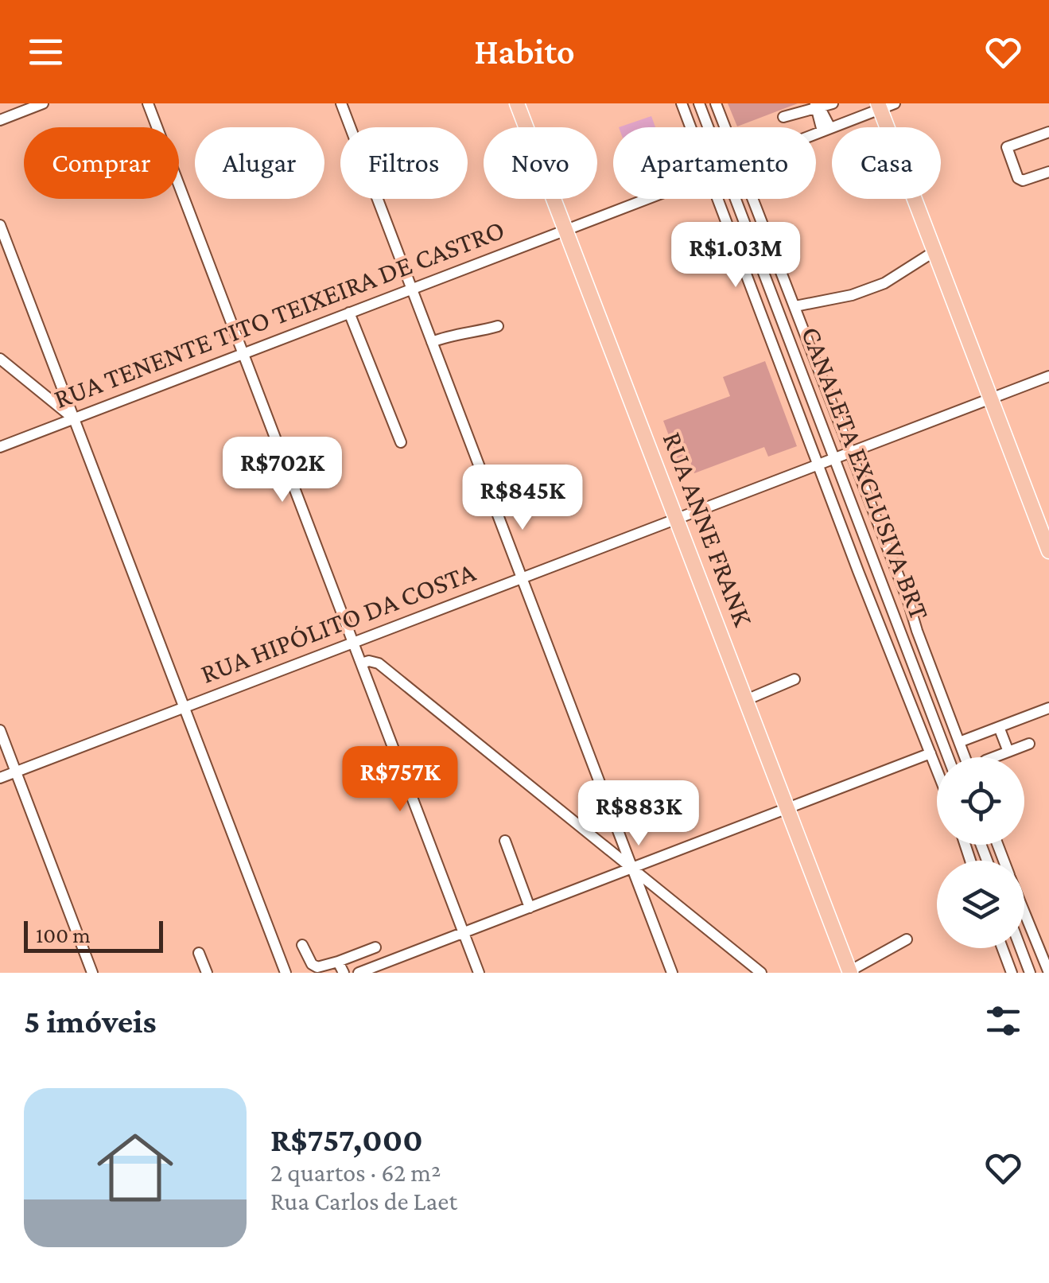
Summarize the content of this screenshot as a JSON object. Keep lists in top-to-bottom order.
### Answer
{
  "streets": {
    "main road": ["RUA ANNE FRANK"],
    "street": ["RUA TENENTE TITO TEIXEIRA DE CASTRO", "CANALETA EXCLUSIVA BRT", "RUA HIPÓLITO DA COSTA"]
  },
  "crossings": [
    ["RUA TENENTE TITO TEIXEIRA DE CASTRO", "RUA ANNE FRANK"],
    ["CANALETA EXCLUSIVA BRT", "RUA HIPÓLITO DA COSTA"],
    ["RUA ANNE FRANK", "RUA HIPÓLITO DA COSTA"]
  ],
  "scale_bar": "100 m",
  "page": {
    "header": "Habito",
    "chip": [
      "Comprar",
      "Alugar",
      "Filtros",
      "Novo",
      "Apartamento",
      "Casa"
    ],
    "price": [
      "R$1.03M",
      "R$702K",
      "R$845K",
      "R$757K",
      "R$883K"
    ],
    "scale": "100 m",
    "heading": "5 imóveis",
    "list": [
      {
        "name": "R$757,000",
        "note": "2 quartos · 62 m² · Rua Carlos de Laet"
      }
    ]
  }
}
